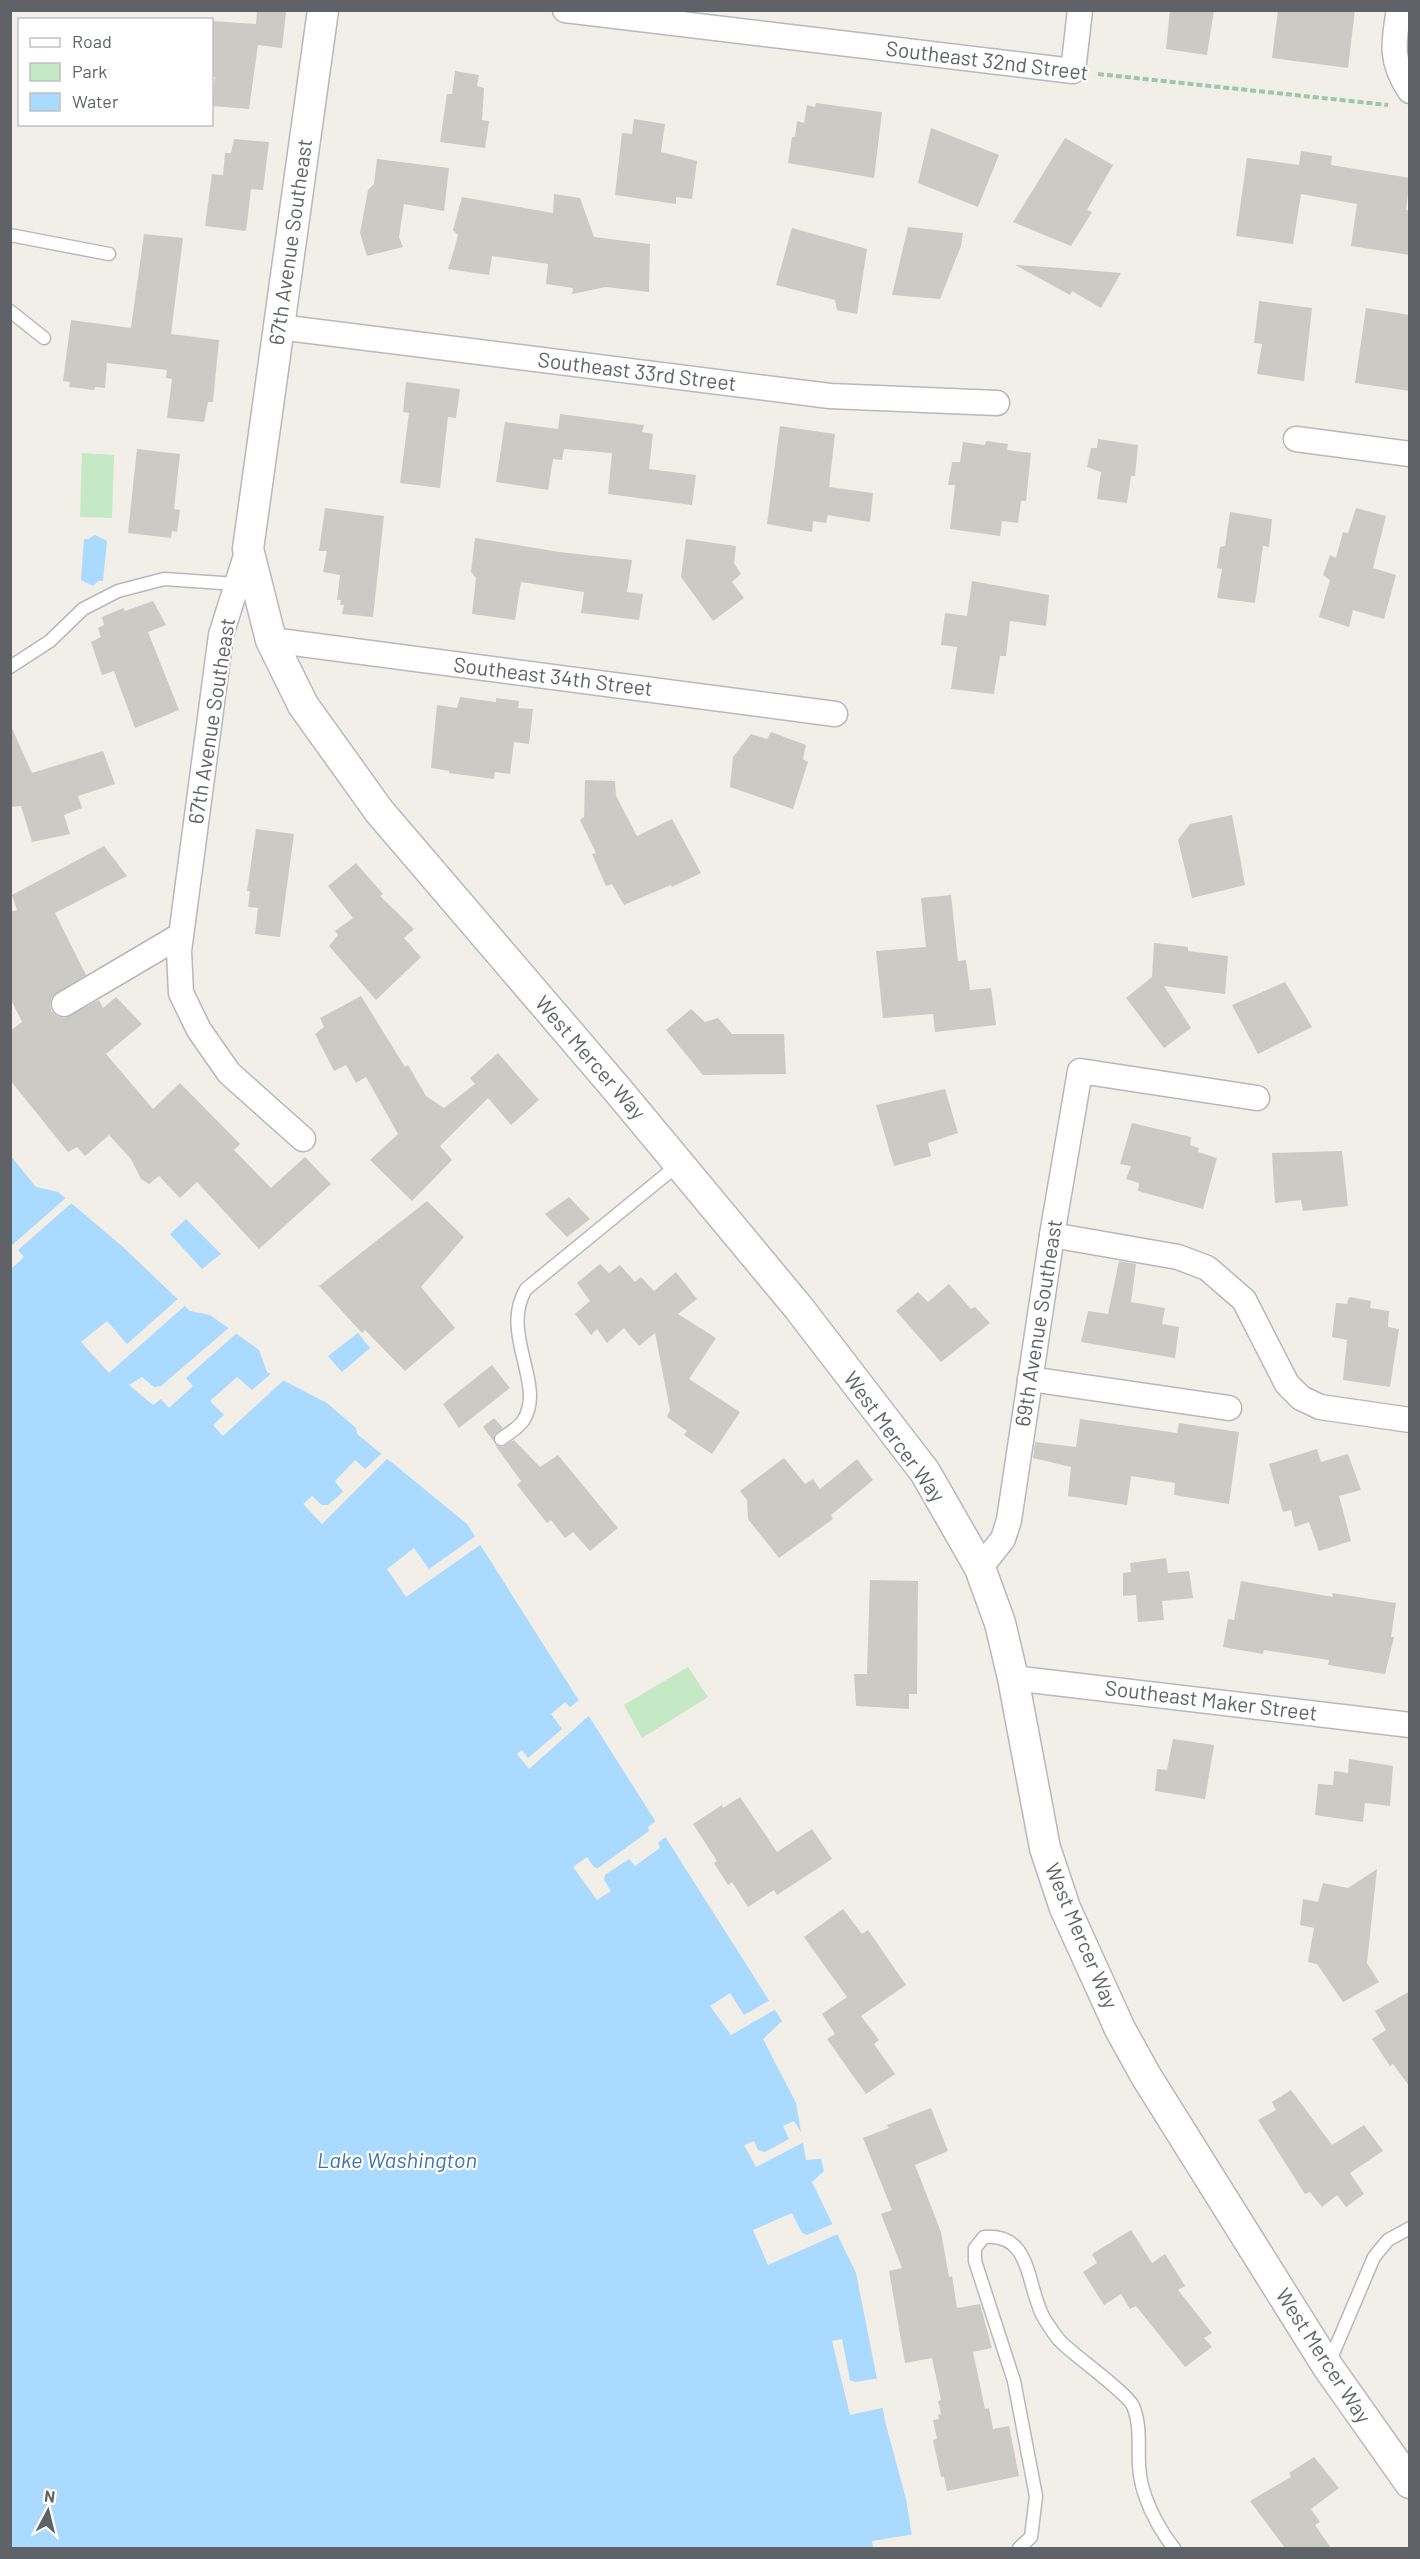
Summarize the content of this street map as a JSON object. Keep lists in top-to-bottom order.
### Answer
{
  "streets": {
    "street": [
      "Southeast 32nd Street",
      "67th Avenue Southeast",
      "Southeast 33rd Street",
      "Southeast 34th Street",
      "West Mercer Way",
      "69th Avenue Southeast",
      "Southeast Maker Street"
    ]
  },
  "crossings": [
    ["67th Avenue Southeast", "Southeast 33rd Street"],
    ["67th Avenue Southeast", "West Mercer Way"],
    ["Southeast 34th Street", "West Mercer Way"],
    ["West Mercer Way", "69th Avenue Southeast"],
    ["West Mercer Way", "Southeast Maker Street"]
  ],
  "water": ["Lake Washington"],
  "legend": ["Road", "Park", "Water"],
  "north": "top"
}
